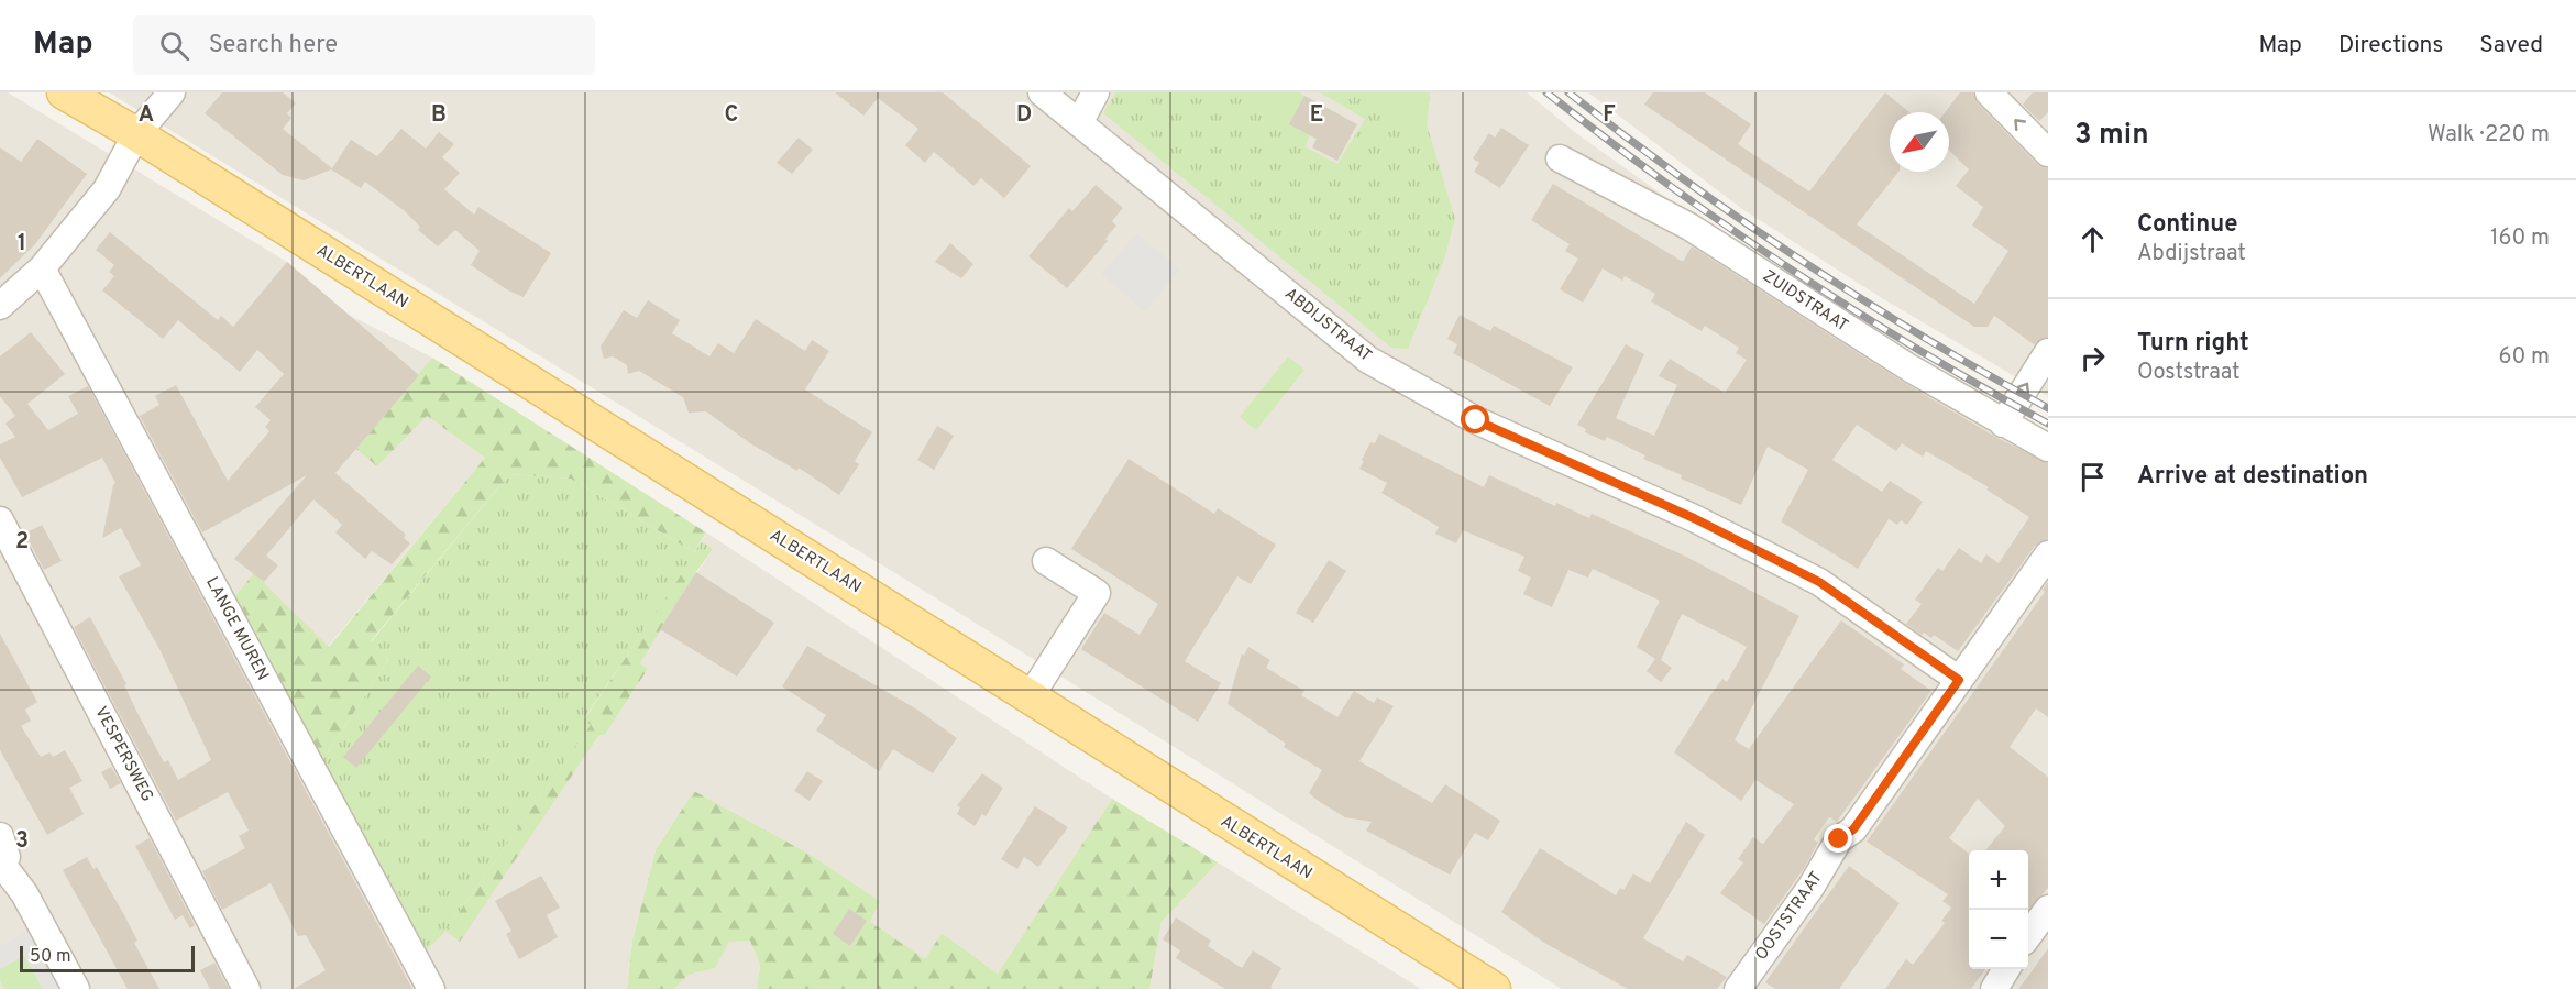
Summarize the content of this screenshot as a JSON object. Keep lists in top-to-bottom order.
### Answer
{
  "streets": {
    "main road": ["ALBERTLAAN"],
    "street": [
      "ZUIDSTRAAT",
      "ABDIJSTRAAT",
      "LANGE MUREN",
      "VESPERSWEG",
      "OOSTSTRAAT"
    ]
  },
  "crossings": [
    ["ABDIJSTRAAT", "OOSTSTRAAT"]
  ],
  "scale_bar": "50 m",
  "north": "bottom left",
  "page": {
    "header": "Map",
    "search": "Search here",
    "nav": ["Map", "Directions", "Saved"],
    "heading": ["3 min", "Walk · 220 m"],
    "list": [
      ["Continue", "Abdijstraat", "160 m"],
      ["Turn right", "Ooststraat", "60 m"],
      "Arrive at destination"
    ],
    "map_buttons": ["+", "−"],
    "scale": "50 m"
  },
  "grid": {
    "columns": [
      "A",
      "B",
      "C",
      "D",
      "E",
      "F"
    ],
    "rows": ["1", "2", "3"]
  }
}
